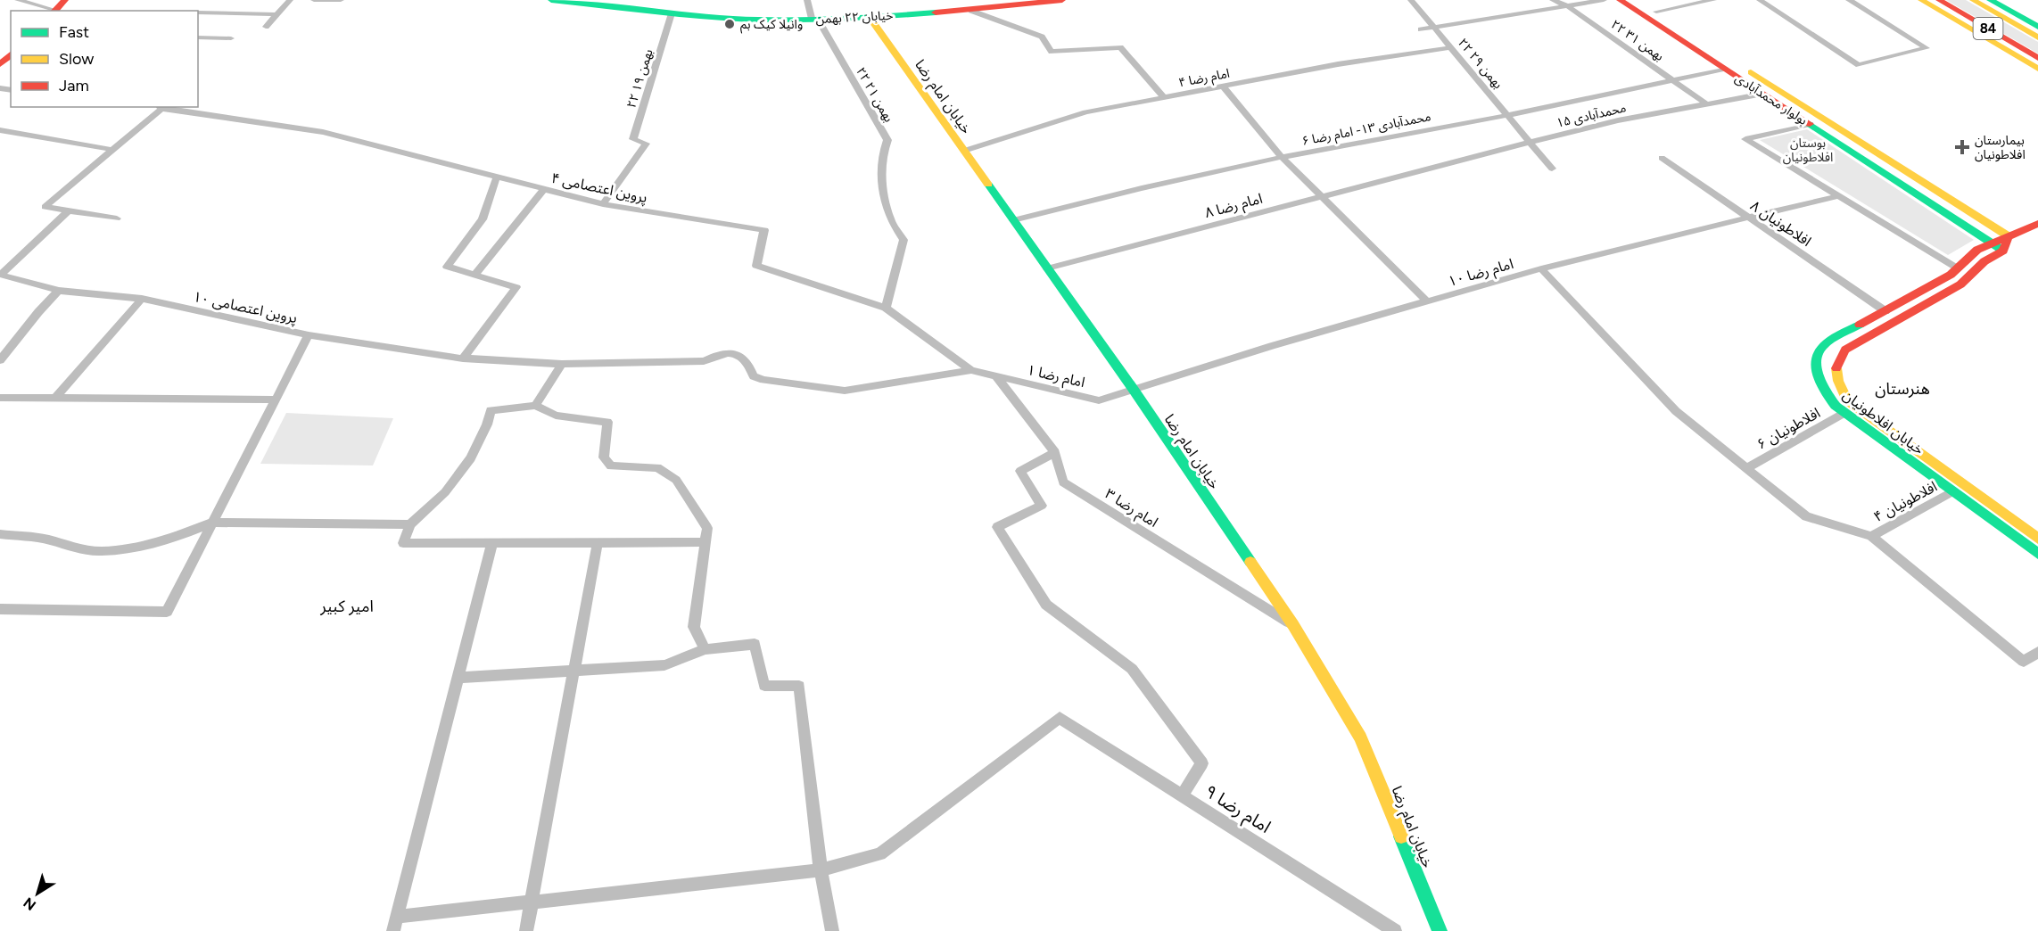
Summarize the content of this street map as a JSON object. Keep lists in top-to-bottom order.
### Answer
{
  "streets": {
    "main road": [
      "خیابان ۲۲ بهمن",
      "84",
      "خیابان امام رضا",
      "بولوار محمدآبادی",
      "خیابان افلاطونیان"
    ],
    "street": [
      "۲۲ بهمن ۳۱",
      "۲۲ بهمن ۲۹",
      "امام رضا ۴",
      "۲۲ بهمن ۱۹",
      "۲۲ بهمن ۲۱",
      "محمدآبادی ۱۵",
      "محمدآبادی ۱۳- امام رضا ۶",
      "پروین اعتصامی ۴",
      "امام رضا ۸",
      "افلاطونیان ۸",
      "امام رضا ۱۰",
      "پروین اعتصامی ۱۰",
      "امام رضا ۱",
      "افلاطونیان ۶",
      "افلاطونیان ۴",
      "امام رضا ۳",
      "امام رضا ۹"
    ]
  },
  "crossings": [
    ["خیابان ۲۲ بهمن", "۲۲ بهمن ۱۹"],
    ["خیابان ۲۲ بهمن", "۲۲ بهمن ۲۱"],
    ["خیابان ۲۲ بهمن", "خیابان امام رضا"],
    ["۲۲ بهمن ۳۱", "محمدآبادی ۱۵"],
    ["۲۲ بهمن ۳۱", "محمدآبادی ۱۳- امام رضا ۶"],
    ["۲۲ بهمن ۲۹", "امام رضا ۴"],
    ["۲۲ بهمن ۲۹", "محمدآبادی ۱۵"],
    ["۲۲ بهمن ۲۹", "محمدآبادی ۱۳- امام رضا ۶"],
    ["امام رضا ۴", "خیابان امام رضا"],
    ["۲۲ بهمن ۱۹", "پروین اعتصامی ۴"],
    ["۲۲ بهمن ۲۱", "پروین اعتصامی ۴"],
    ["خیابان امام رضا", "محمدآبادی ۱۳- امام رضا ۶"],
    ["خیابان امام رضا", "امام رضا ۸"],
    ["خیابان امام رضا", "امام رضا ۱۰"],
    ["خیابان امام رضا", "امام رضا ۱"],
    ["خیابان امام رضا", "امام رضا ۳"],
    ["بولوار محمدآبادی", "محمدآبادی ۱۵"],
    ["بولوار محمدآبادی", "محمدآبادی ۱۳- امام رضا ۶"],
    ["بولوار محمدآبادی", "خیابان افلاطونیان"],
    ["محمدآبادی ۱۵", "امام رضا ۸"],
    ["پروین اعتصامی ۴", "امام رضا ۱"],
    ["افلاطونیان ۸", "امام رضا ۱۰"],
    ["افلاطونیان ۸", "خیابان افلاطونیان"],
    ["امام رضا ۱۰", "امام رضا ۱"],
    ["امام رضا ۱", "امام رضا ۳"],
    ["خیابان افلاطونیان", "افلاطونیان ۶"],
    ["خیابان افلاطونیان", "افلاطونیان ۴"]
  ],
  "districts": ["هنرستان", "امیر کبیر"],
  "parks": ["بوستان افلاطونیان"],
  "places": {
    "other": ["وانیلا کیک بم"],
    "health": ["بیمارستان افلاطونیان"]
  },
  "legend": ["Fast", "Slow", "Jam"],
  "north": "bottom left"
}
